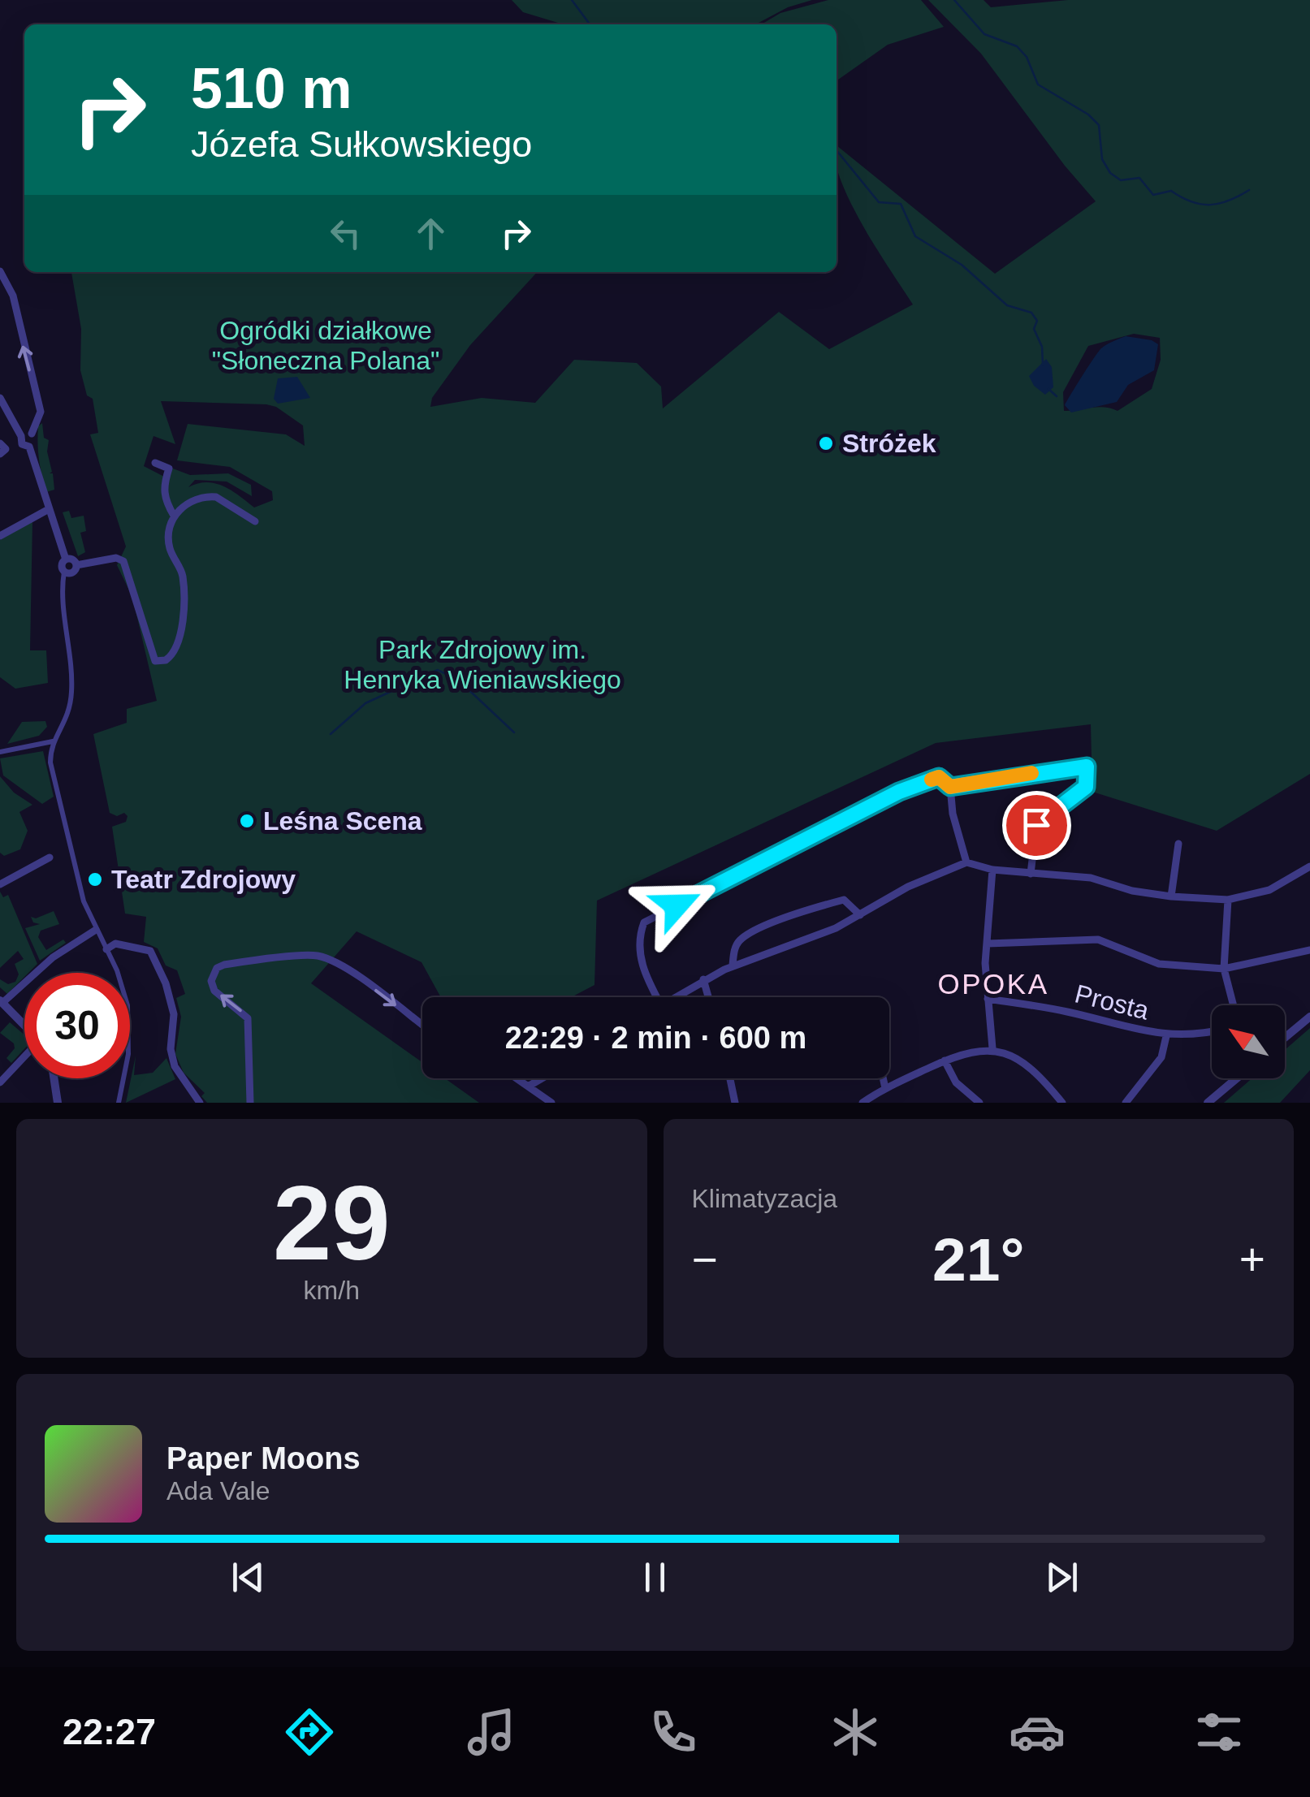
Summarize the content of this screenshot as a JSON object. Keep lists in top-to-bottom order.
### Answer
{
  "streets": {
    "street": ["Prosta"]
  },
  "districts": ["OPOKA"],
  "parks": ["Ogródki działkowe \"Słoneczna Polana\"", "Park Zdrojowy im. Henryka Wieniawskiego"],
  "places": ["Stróżek", "Leśna Scena", "Teatr Zdrojowy"],
  "north": "top left",
  "page": {
    "turn": ["510 m", "Józefa Sułkowskiego"],
    "limit": "30",
    "trip": "22:29 · 2 min · 600 m",
    "tile": [
      ["29", "km/h"],
      "Klimatyzacja"
    ],
    "heat": ["−", "21°", "+"],
    "song": ["Paper Moons", "Ada Vale"],
    "tabs": "22:27"
  }
}
